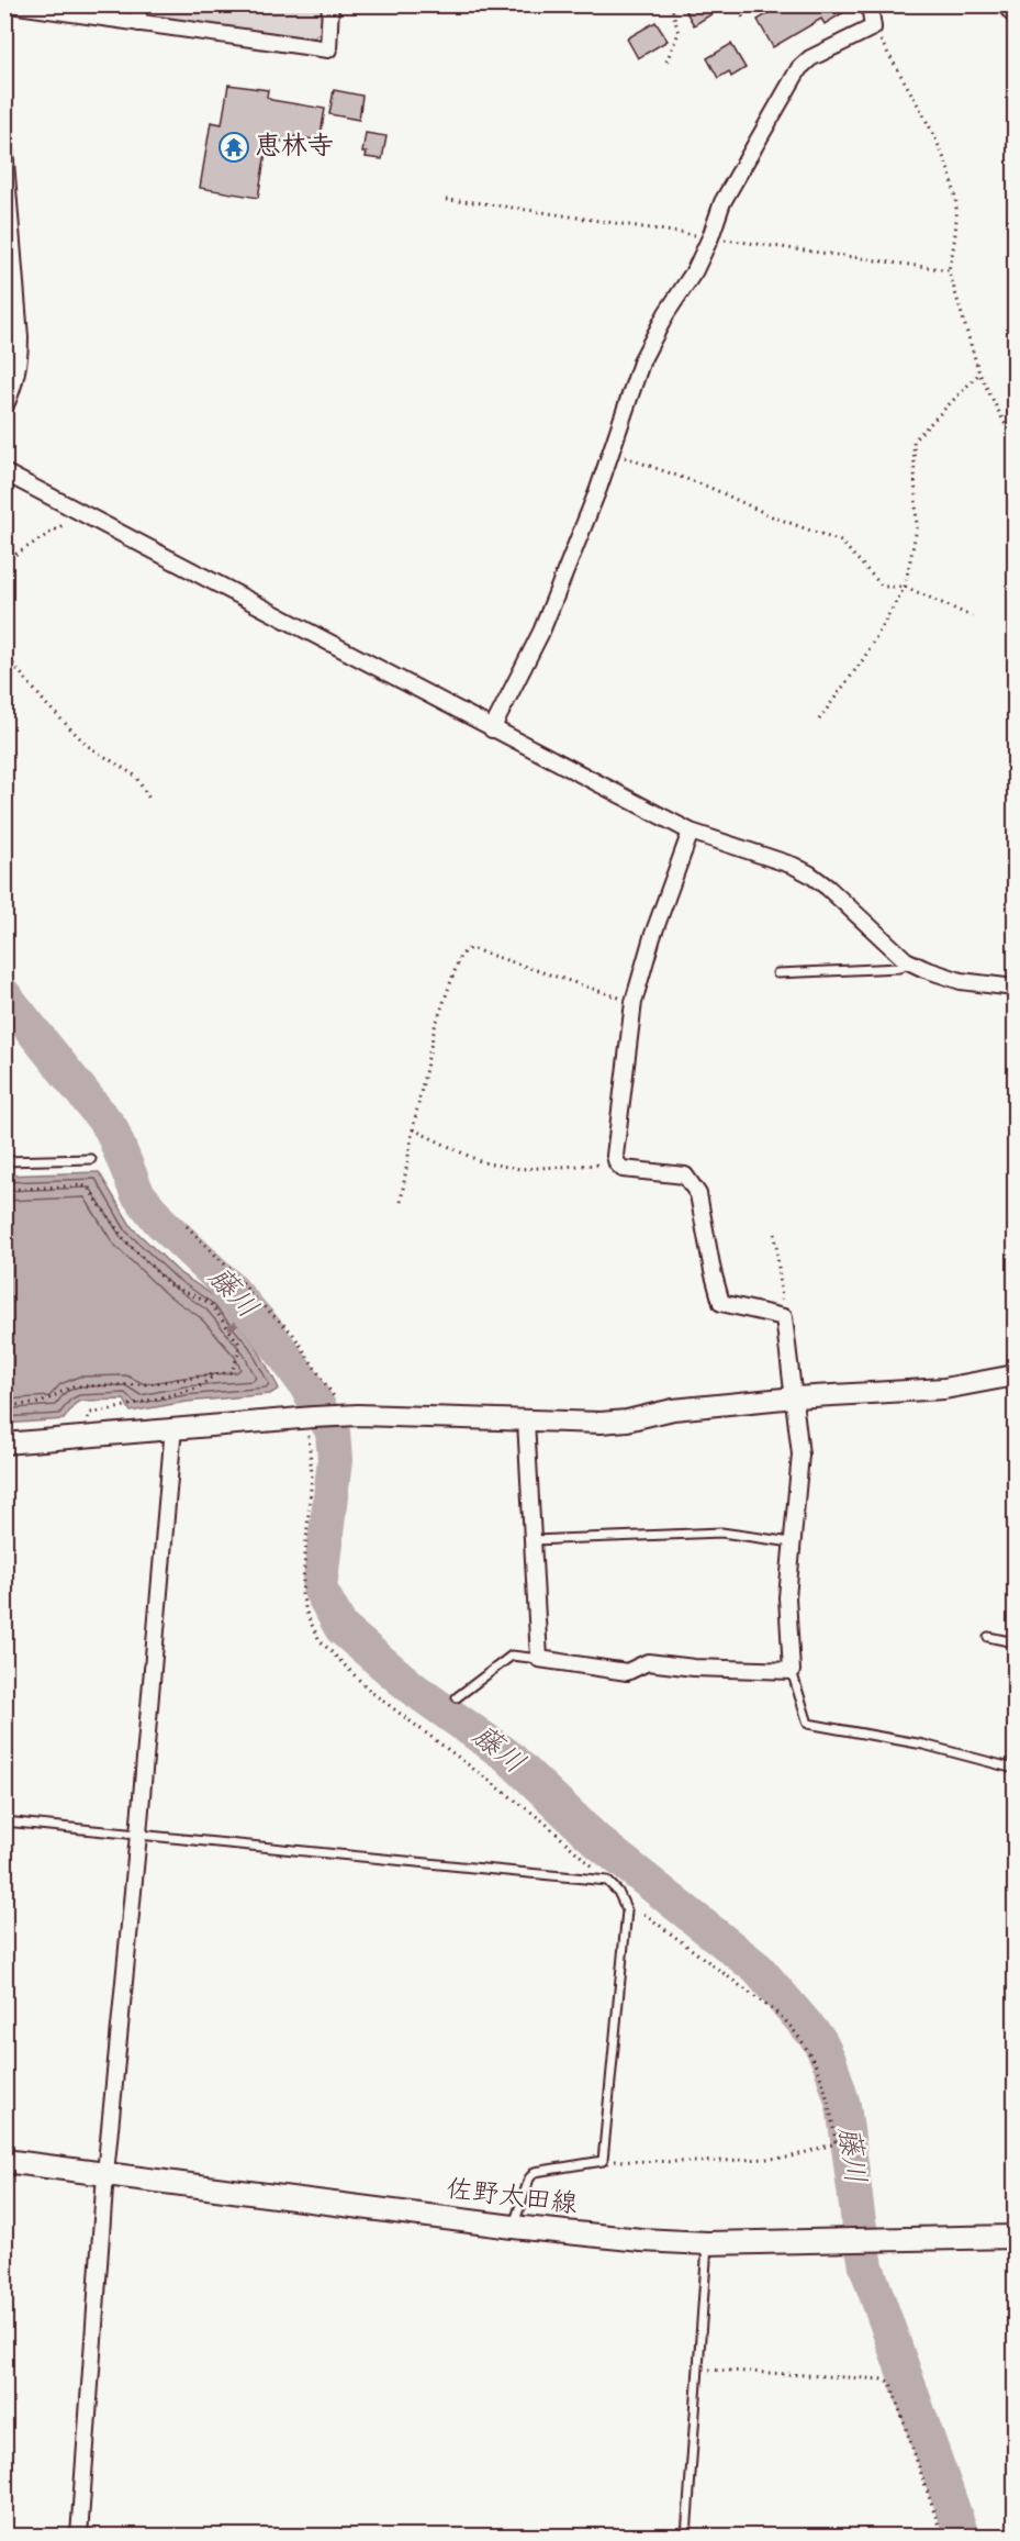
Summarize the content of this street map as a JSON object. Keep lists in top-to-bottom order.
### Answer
{
  "streets": {
    "main road": ["佐野太田線"]
  },
  "water": ["藤川"],
  "places": {
    "temple": ["恵林寺"]
  }
}
